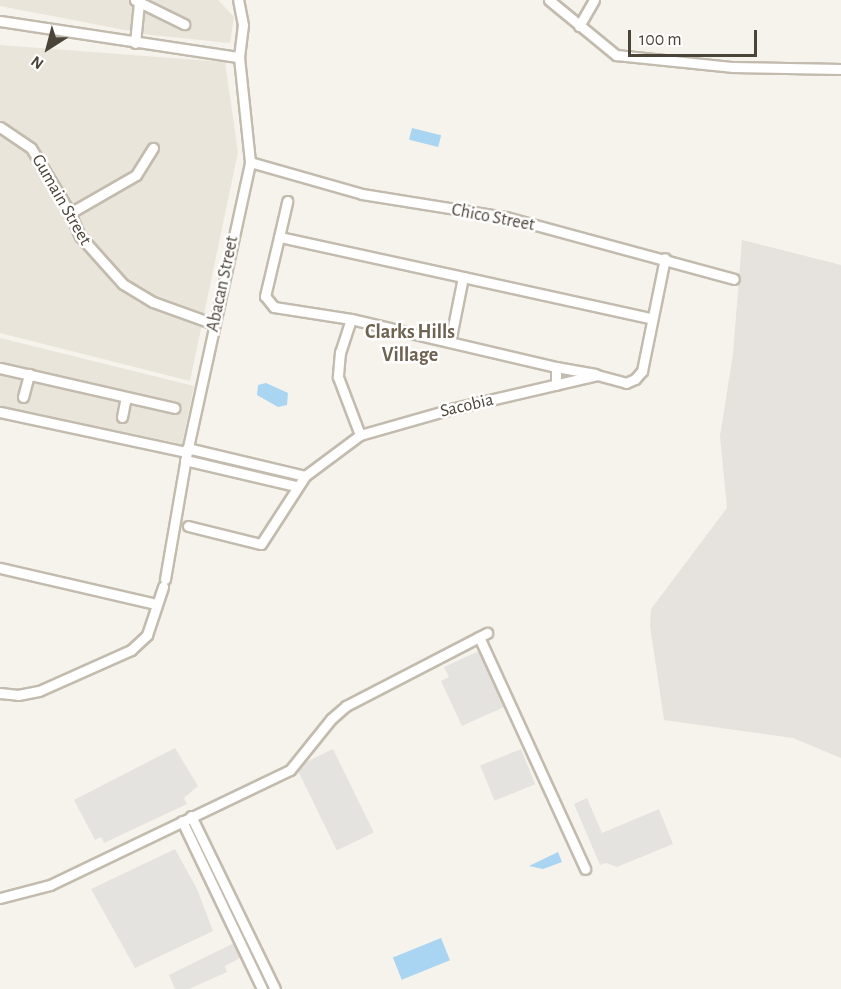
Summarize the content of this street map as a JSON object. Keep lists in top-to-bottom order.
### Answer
{
  "streets": {
    "street": [
      "Gumain Street",
      "Chico Street",
      "Abacan Street",
      "Sacobia"
    ]
  },
  "crossings": [
    ["Gumain Street", "Abacan Street"],
    ["Chico Street", "Abacan Street"],
    ["Chico Street", "Sacobia"]
  ],
  "districts": ["Clarks Hills Village"],
  "scale_bar": "100 m",
  "north": "bottom left"
}
